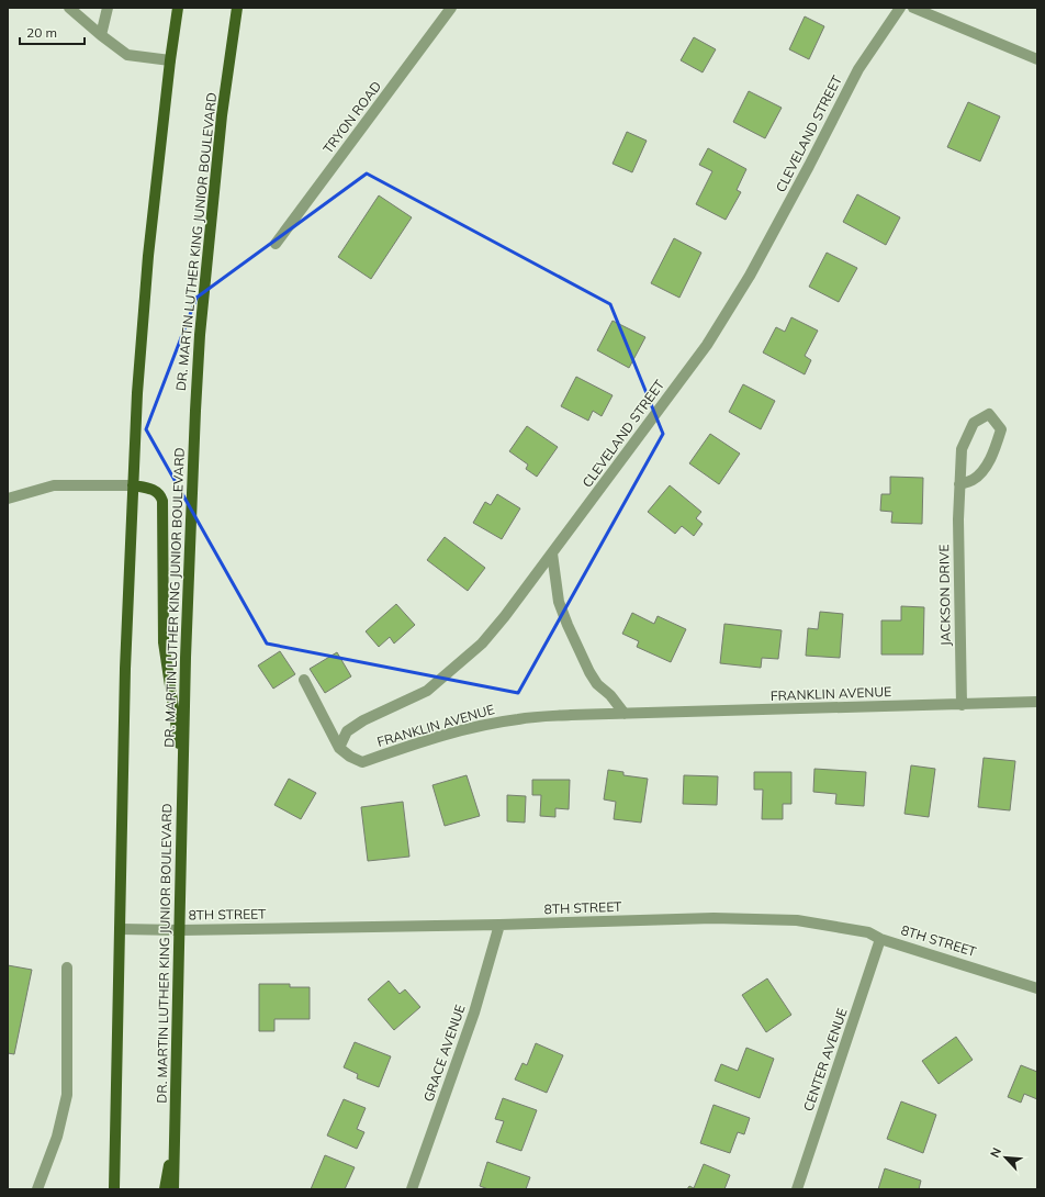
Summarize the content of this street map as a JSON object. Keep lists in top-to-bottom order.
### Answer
{
  "streets": {
    "main road": ["DR. MARTIN LUTHER KING JUNIOR BOULEVARD"],
    "street": [
      "TRYON ROAD",
      "CLEVELAND STREET",
      "JACKSON DRIVE",
      "FRANKLIN AVENUE",
      "8TH STREET",
      "GRACE AVENUE",
      "CENTER AVENUE"
    ]
  },
  "crossings": [
    ["CLEVELAND STREET", "FRANKLIN AVENUE"],
    ["DR. MARTIN LUTHER KING JUNIOR BOULEVARD", "8TH STREET"],
    ["JACKSON DRIVE", "FRANKLIN AVENUE"],
    ["8TH STREET", "GRACE AVENUE"],
    ["8TH STREET", "CENTER AVENUE"]
  ],
  "scale_bar": "20 m",
  "north": "top left"
}
